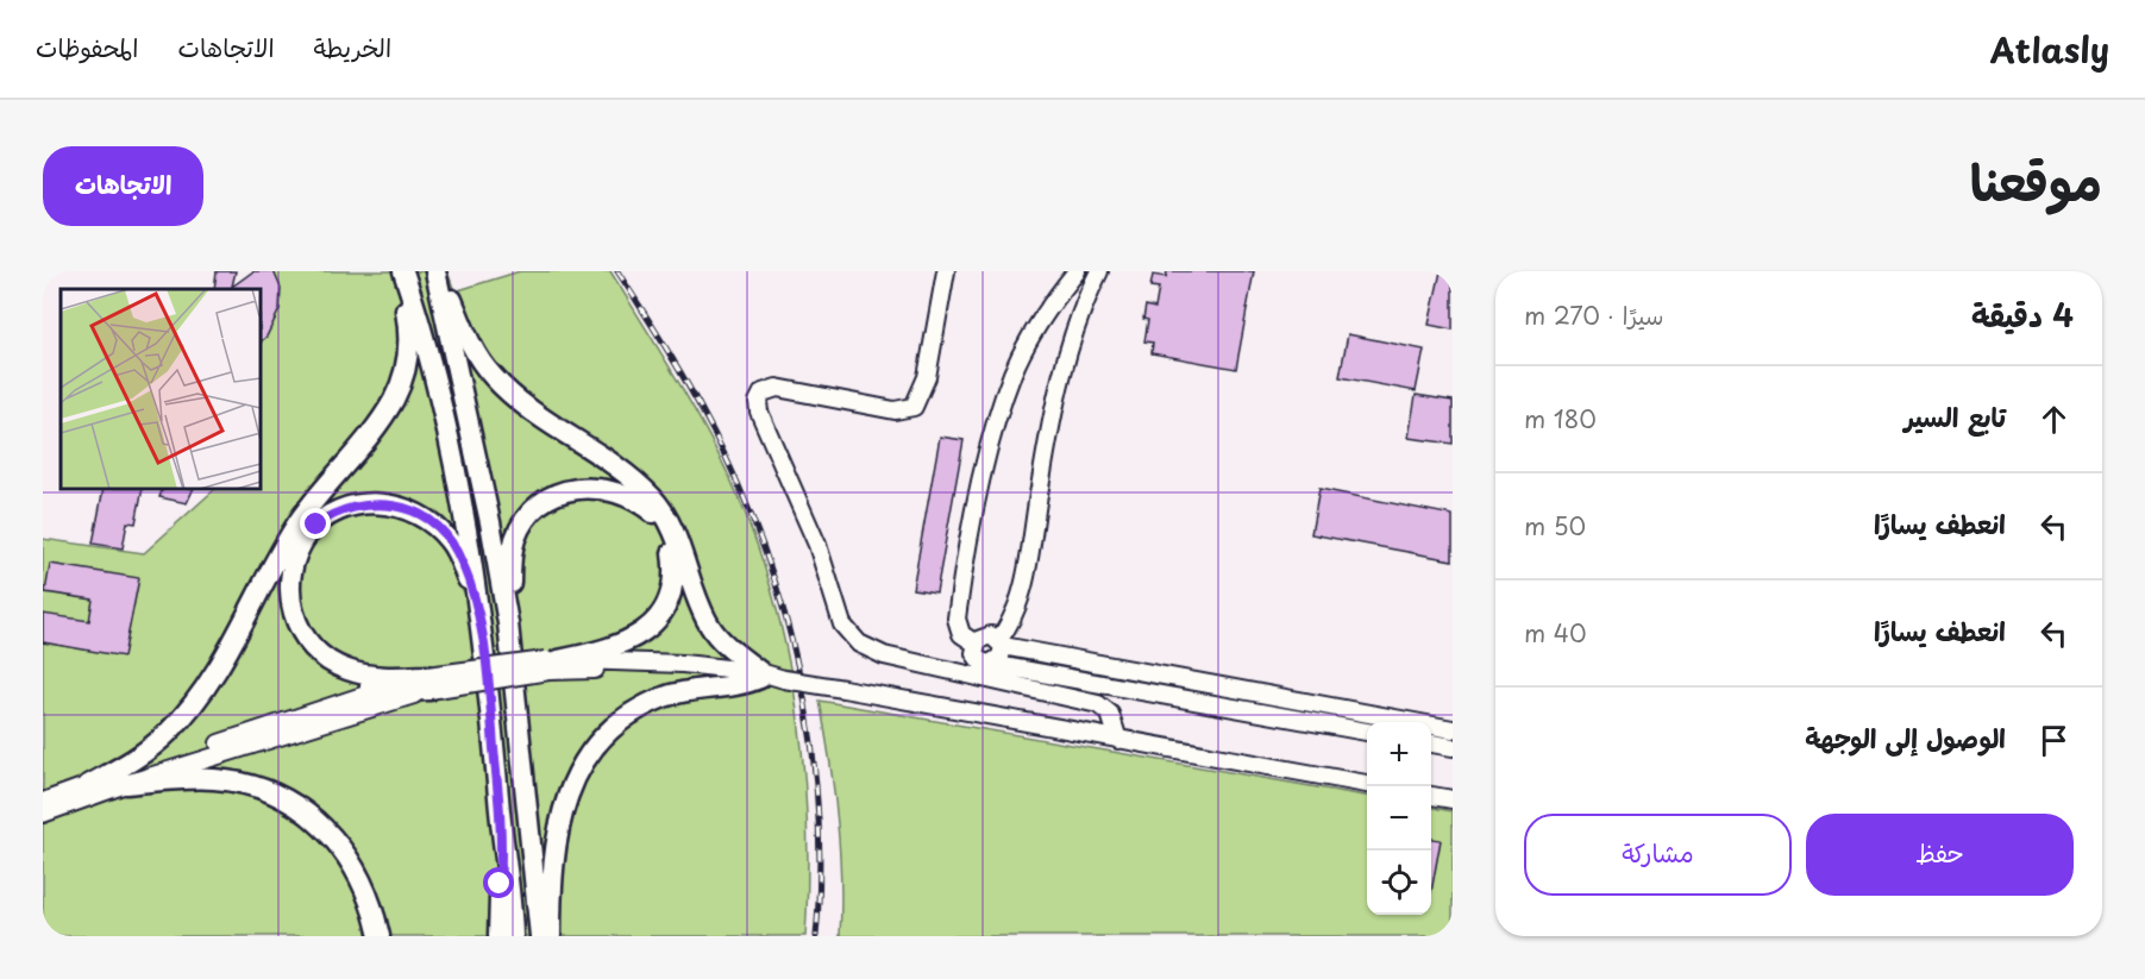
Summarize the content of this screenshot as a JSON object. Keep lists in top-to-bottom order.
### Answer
{
  "page": {
    "header": "Atlasly",
    "nav": ["الخريطة", "الاتجاهات", "المحفوظات"],
    "title": "موقعنا",
    "buttons": [
      "الاتجاهات",
      ["حفظ", "مشاركة"]
    ],
    "heading": ["4 دقيقة", "سيرًا · 270 m"],
    "list": [
      ["تابع السير", "180 m"],
      ["انعطف يسارًا", "50 m"],
      ["انعطف يسارًا", "40 m"],
      "الوصول إلى الوجهة"
    ],
    "map_buttons": ["+", "−"]
  }
}
